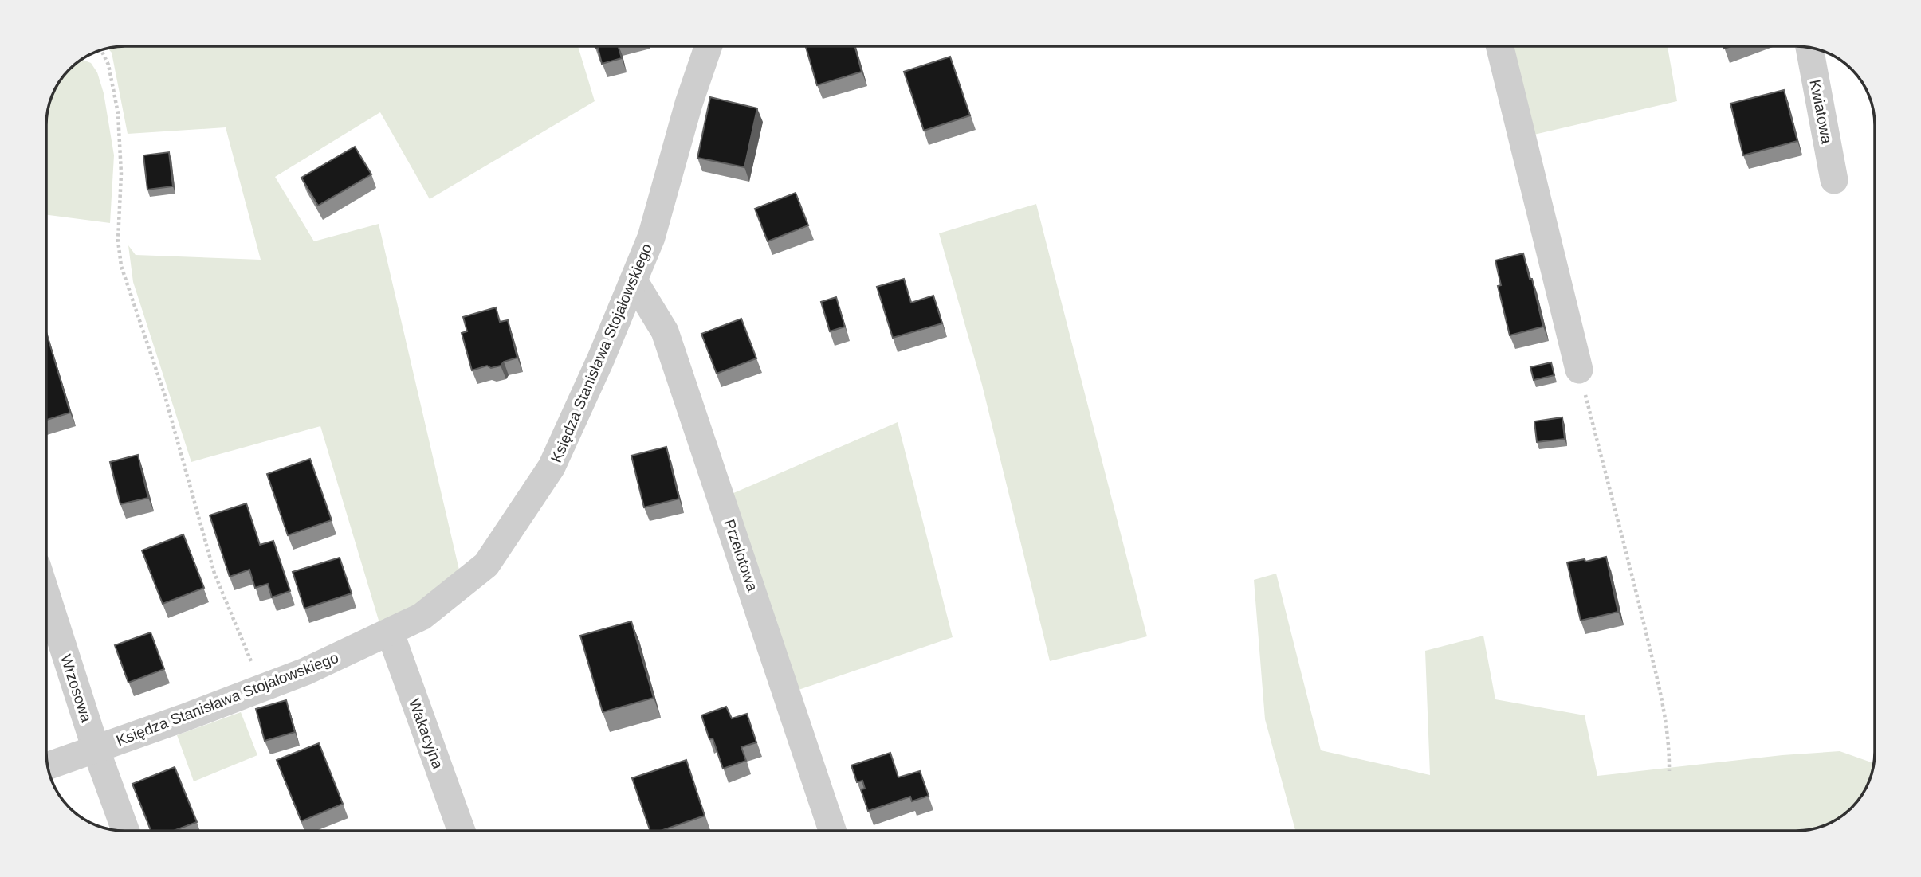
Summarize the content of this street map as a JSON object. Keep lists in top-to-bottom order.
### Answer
{
  "streets": {
    "street": [
      "Kwiatowa",
      "Księdza Stanisława Stojałowskiego",
      "Przelotowa",
      "Wrzosowa",
      "Wakacyjna"
    ]
  },
  "crossings": [
    ["Księdza Stanisława Stojałowskiego", "Przelotowa"],
    ["Księdza Stanisława Stojałowskiego", "Wrzosowa"],
    ["Księdza Stanisława Stojałowskiego", "Wakacyjna"]
  ]
}
